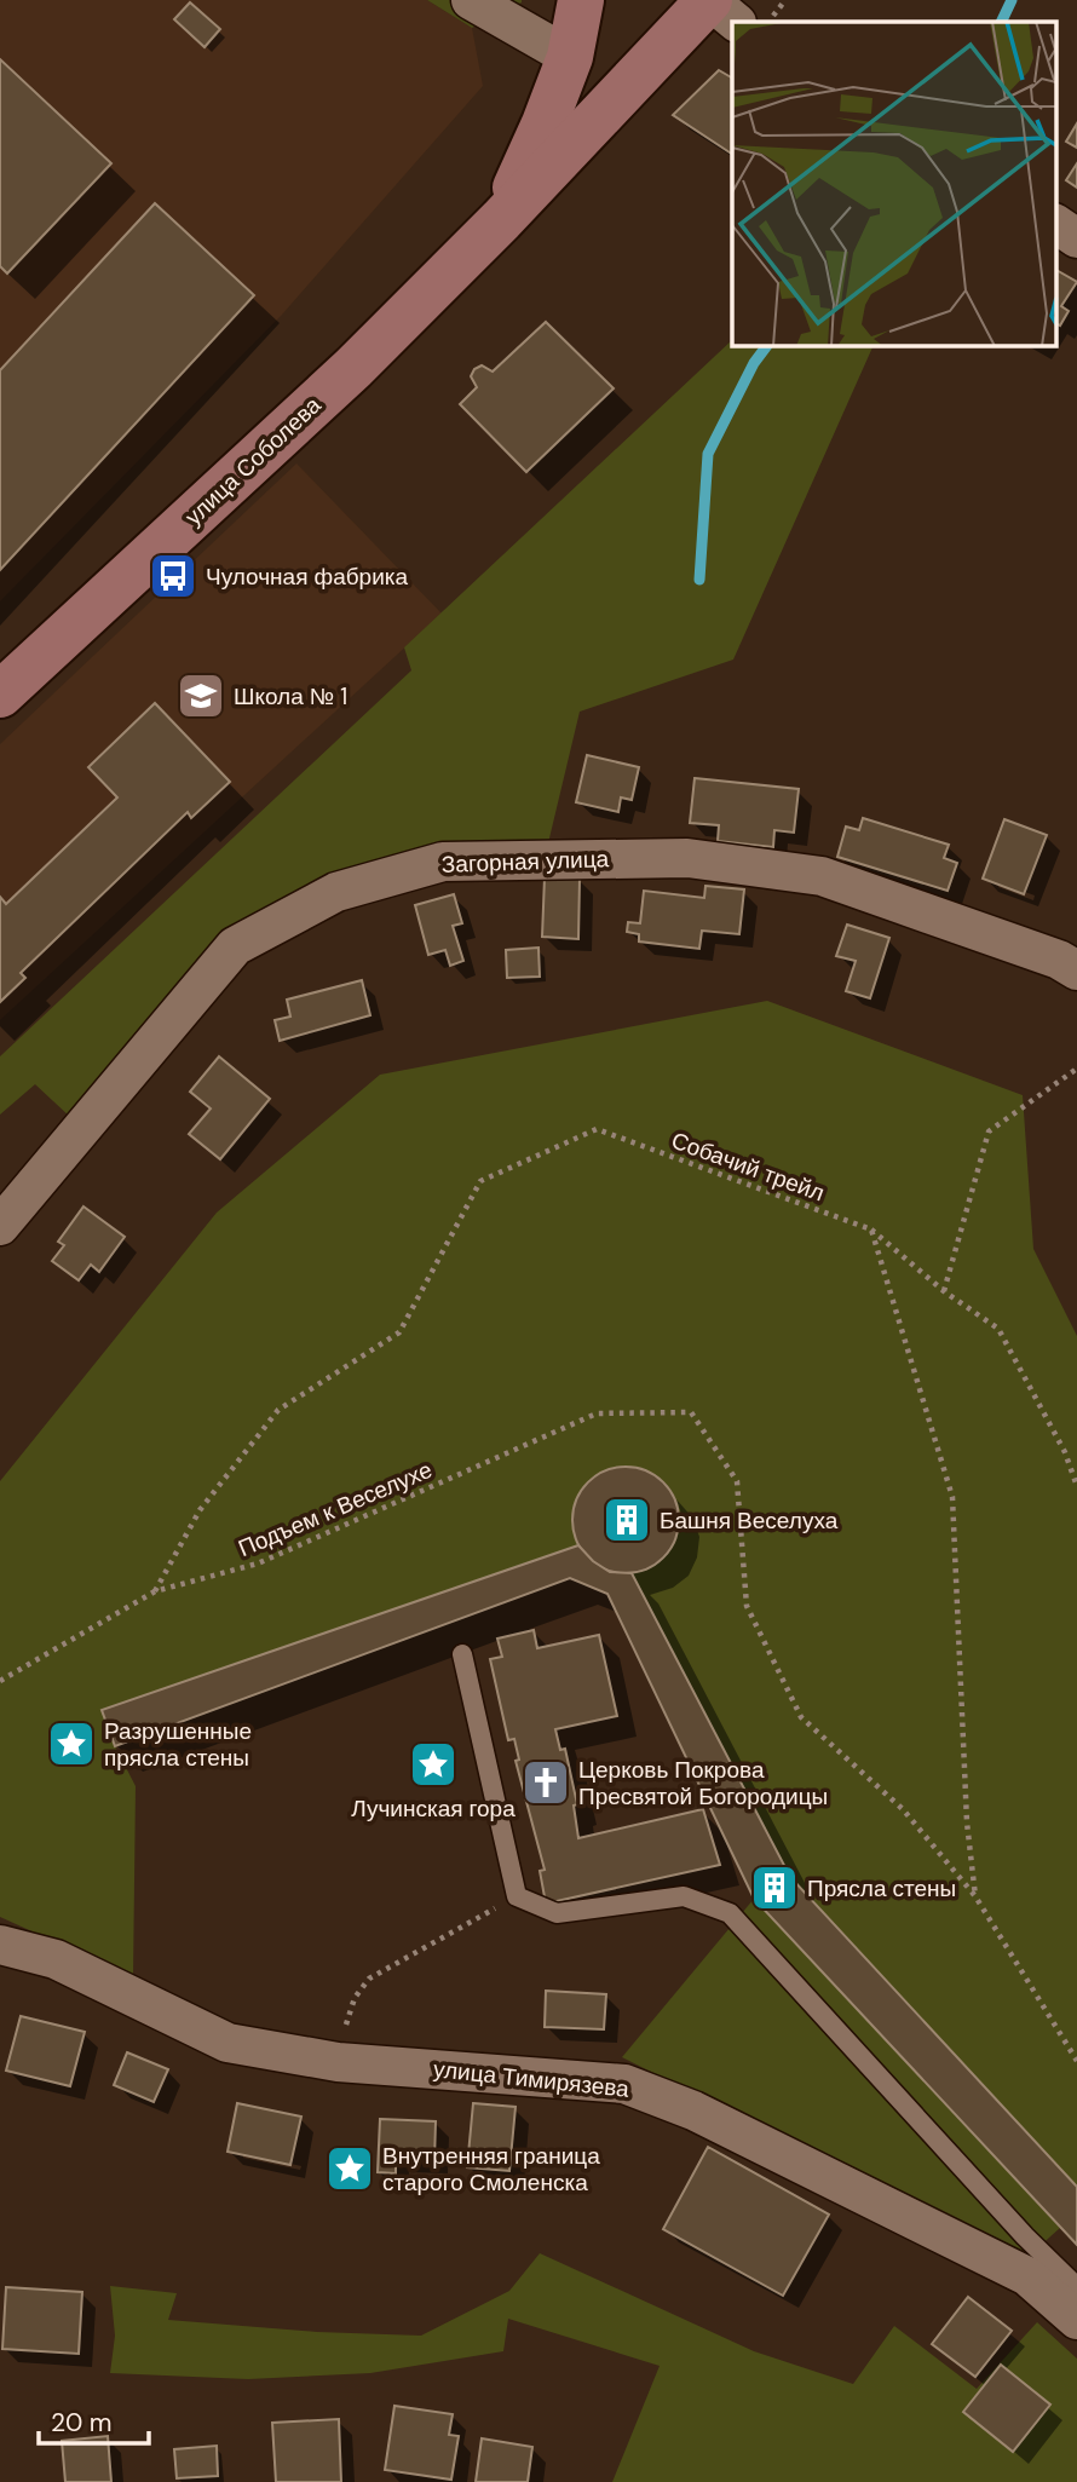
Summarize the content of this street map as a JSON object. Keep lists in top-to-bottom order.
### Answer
{
  "streets": {
    "main road": ["улица Соболева"],
    "street": ["Загорная улица", "улица Тимирязева"],
    "path": ["Собачий трейл", "Подъем к Веселухе"]
  },
  "crossings": [
    ["Собачий трейл", "Подъем к Веселухе"]
  ],
  "places": {
    "bus stop": ["Чулочная фабрика"],
    "school or university": ["Школа № 1"],
    "building": ["Башня Веселуха", "Прясла стены"],
    "place": ["Разрушенные прясла стены", "Лучинская гора", "Внутренняя граница старого Смоленска"],
    "church": ["Церковь Покрова Пресвятой Богородицы"]
  },
  "scale_bar": "20 m"
}
